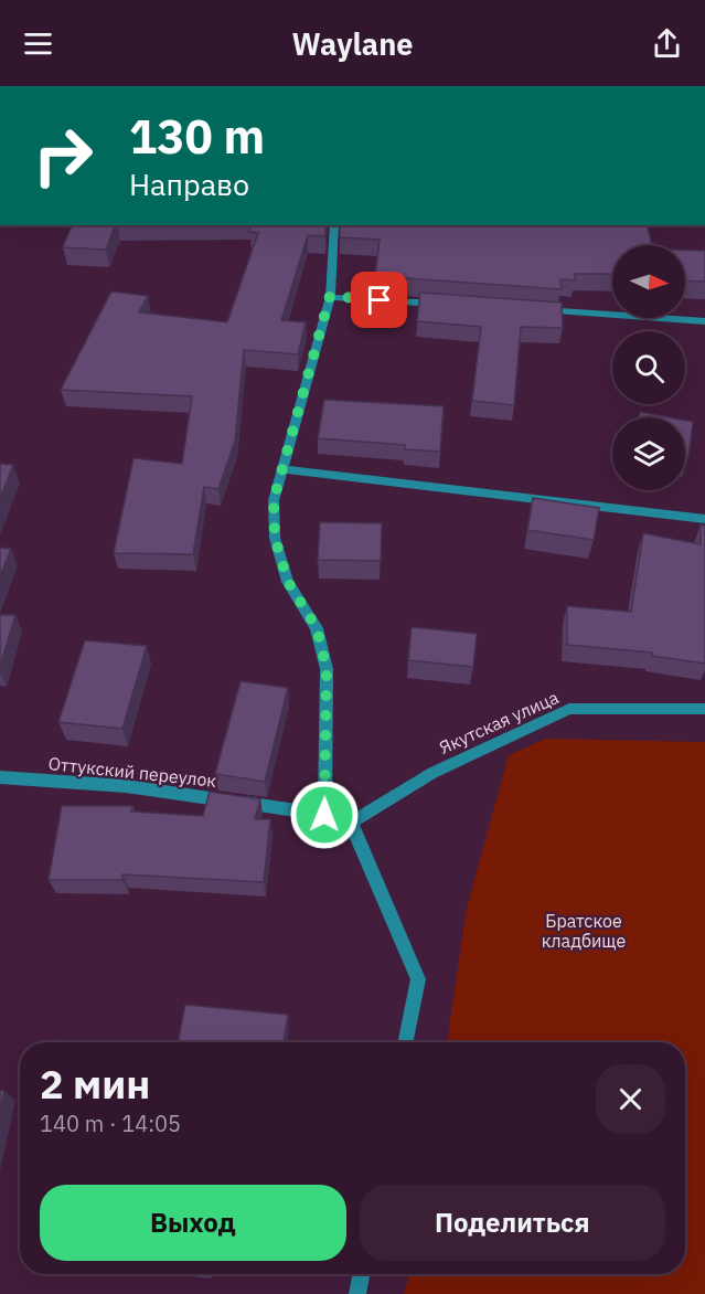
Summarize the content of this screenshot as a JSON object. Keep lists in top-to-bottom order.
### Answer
{
  "streets": {
    "street": ["Якутская улица", "Оттукский переулок"]
  },
  "parks": ["Братское кладбище"],
  "north": "right",
  "page": {
    "header": "Waylane",
    "turn": ["130 m", "Направо"],
    "heading": ["2 мин", "140 m · 14:05"],
    "buttons": ["Выход", "Поделиться"]
  }
}
